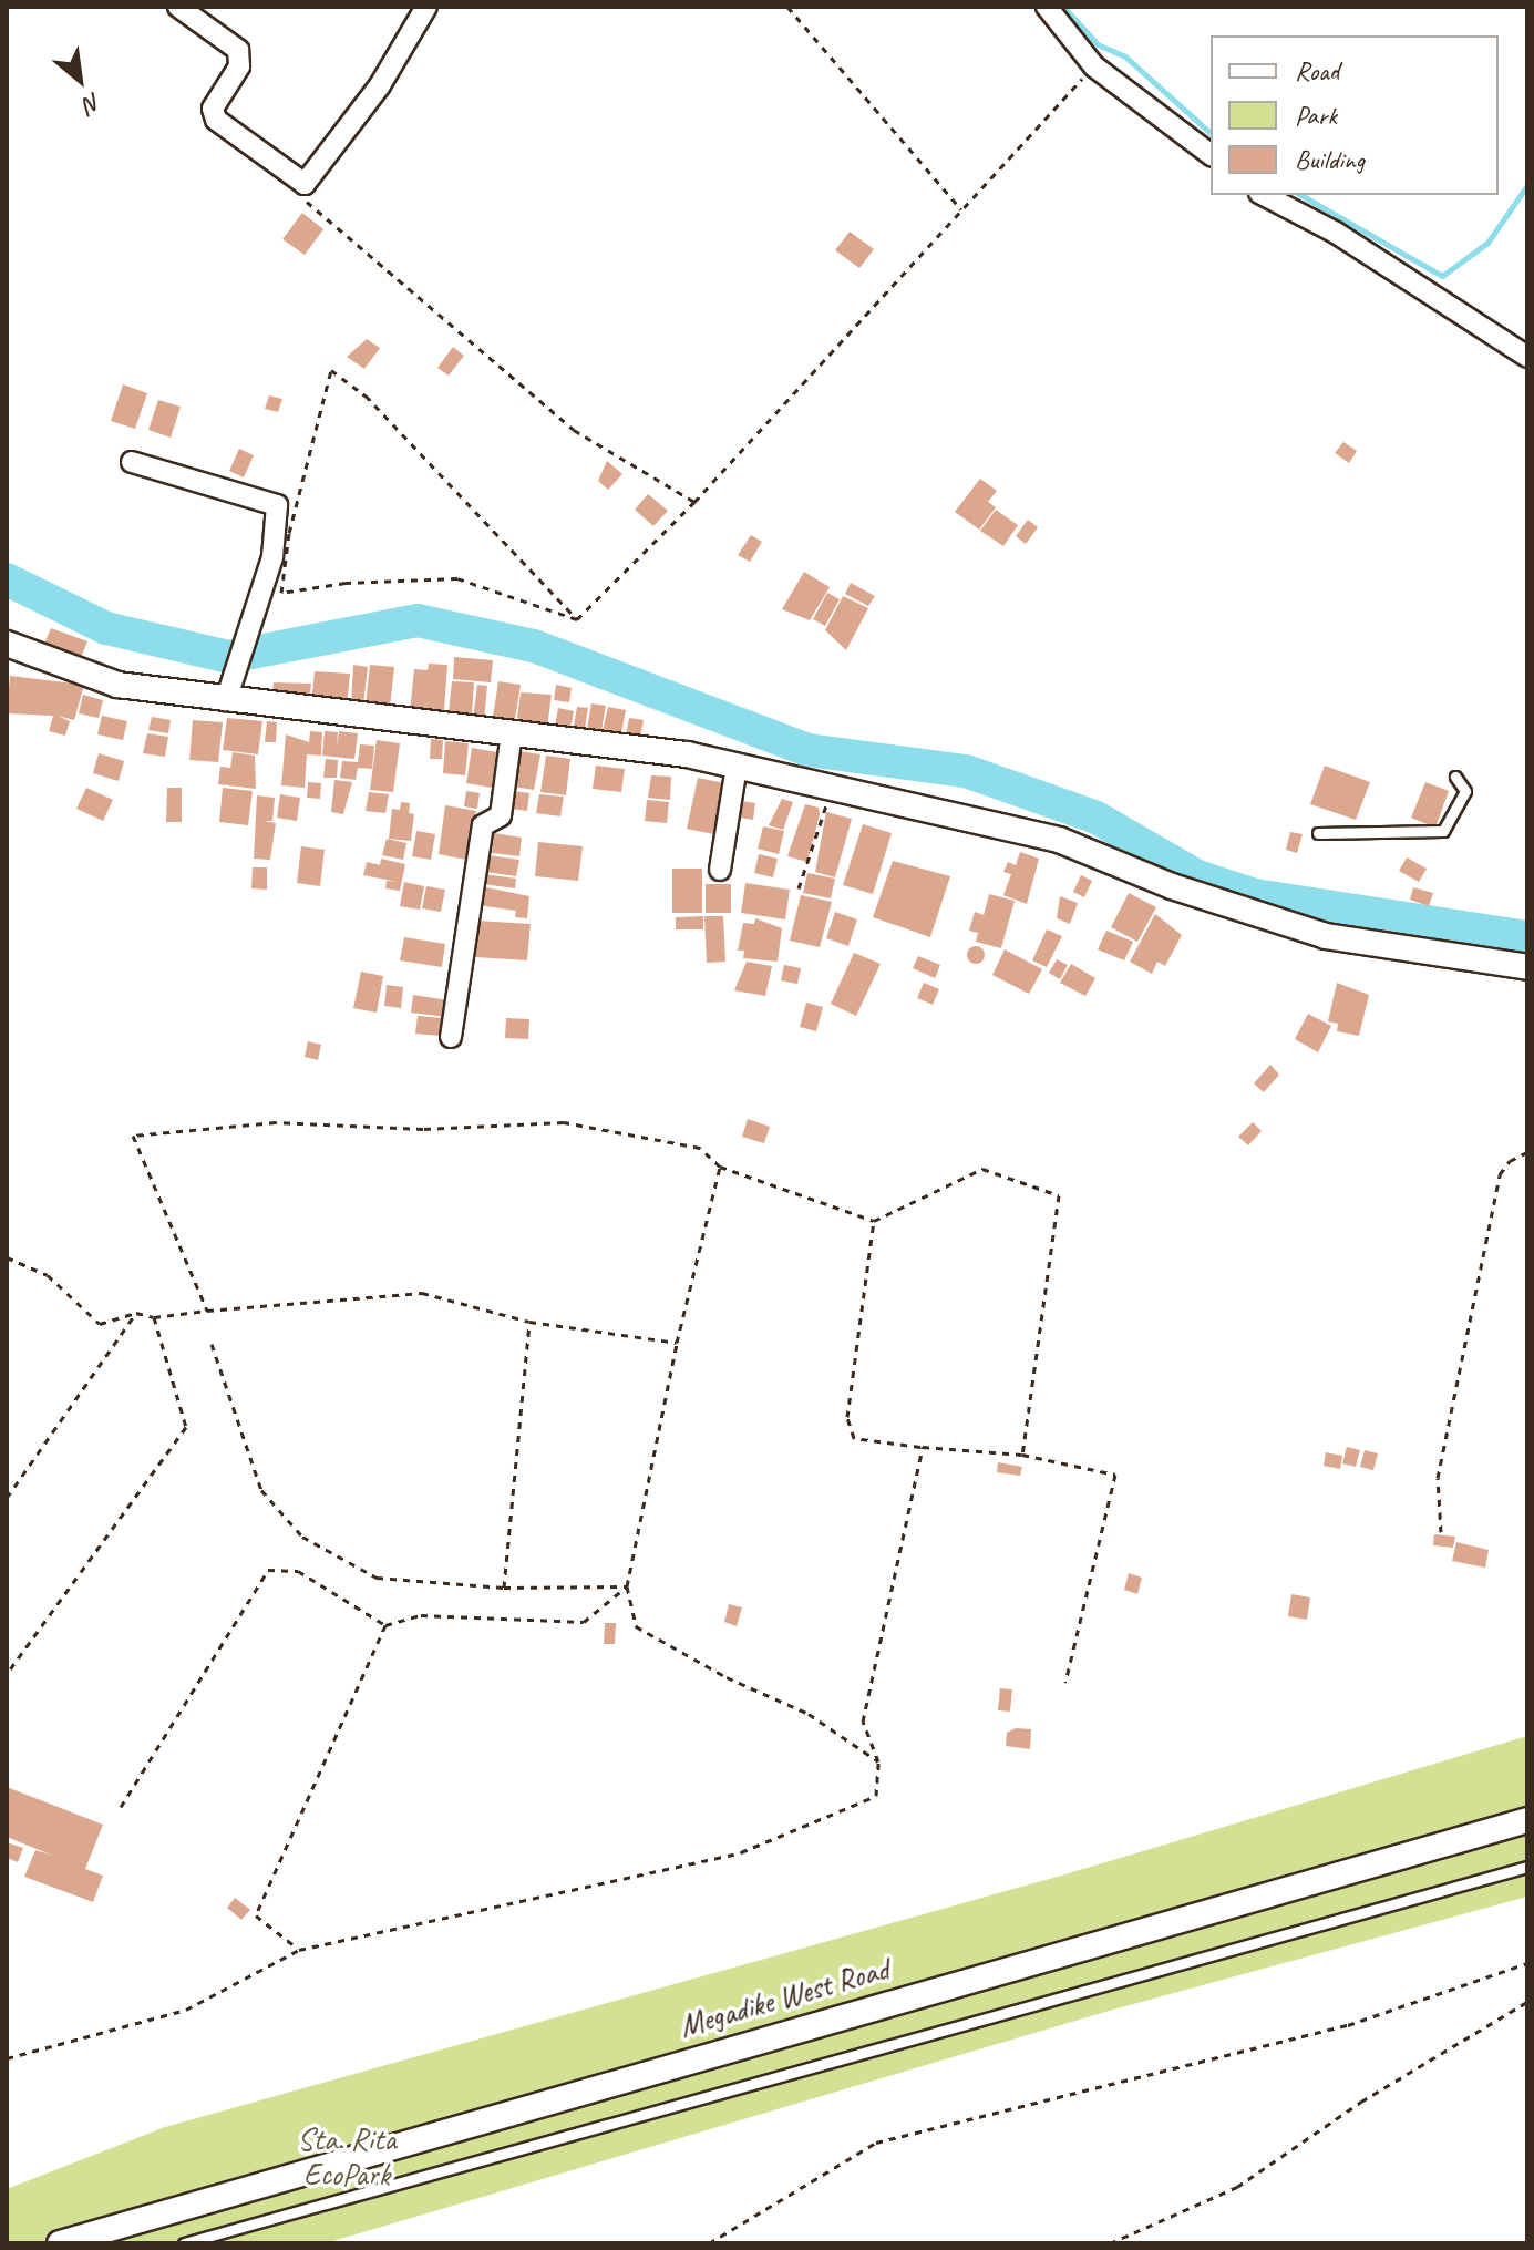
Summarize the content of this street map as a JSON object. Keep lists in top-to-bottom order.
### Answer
{
  "streets": {
    "street": ["Megadike West Road"]
  },
  "parks": ["Sta. Rita EcoPark"],
  "legend": ["Road", "Park", "Building"],
  "north": "bottom right"
}
